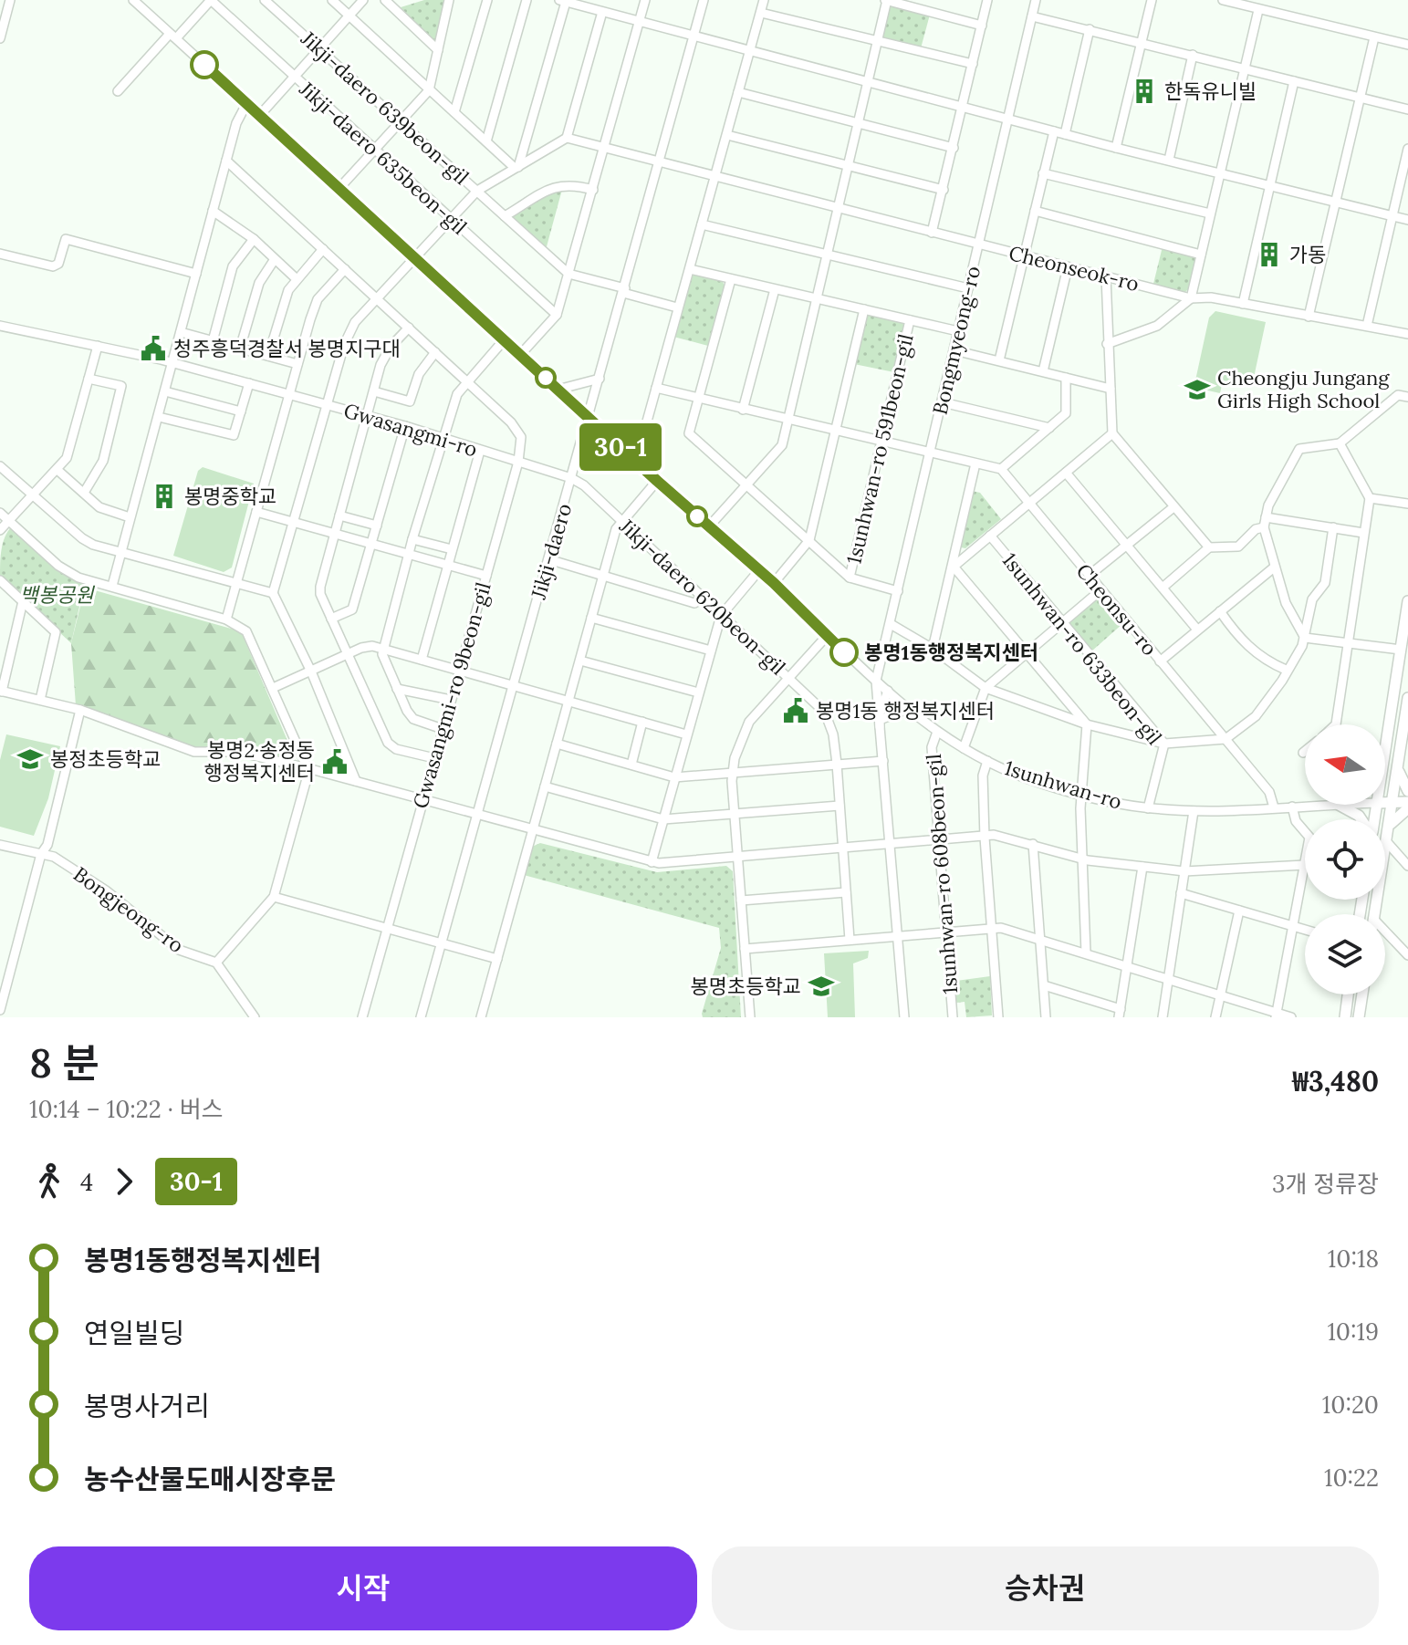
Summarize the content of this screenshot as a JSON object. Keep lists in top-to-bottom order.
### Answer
{
  "streets": {
    "main road": ["1sunhwan-ro"],
    "street": [
      "Jikji-daero 639beon-gil",
      "Jikji-daero 635beon-gil",
      "Cheonseok-ro",
      "Bongmyeong-ro",
      "Gwasangmi-ro",
      "1sunhwan-ro 591beon-gil",
      "Jikji-daero",
      "Jikji-daero 620beon-gil",
      "Cheonsu-ro",
      "1sunhwan-ro 633beon-gil",
      "Gwasangmi-ro 9beon-gil",
      "1sunhwan-ro 608beon-gil",
      "Bongjeong-ro"
    ]
  },
  "crossings": [
    ["Jikji-daero 639beon-gil", "Jikji-daero"],
    ["Cheonseok-ro", "Bongmyeong-ro"],
    ["Cheonseok-ro", "Jikji-daero"],
    ["Bongmyeong-ro", "1sunhwan-ro"],
    ["Gwasangmi-ro", "Jikji-daero"],
    ["Gwasangmi-ro", "Jikji-daero 620beon-gil"],
    ["Gwasangmi-ro", "Gwasangmi-ro 9beon-gil"],
    ["Jikji-daero", "Jikji-daero 620beon-gil"],
    ["Jikji-daero", "1sunhwan-ro"],
    ["Cheonsu-ro", "1sunhwan-ro"],
    ["1sunhwan-ro 633beon-gil", "1sunhwan-ro"],
    ["1sunhwan-ro", "1sunhwan-ro 608beon-gil"]
  ],
  "parks": ["백봉공원"],
  "places": {
    "building": ["한독유니빌", "가동", "봉명중학교"],
    "public building": ["청주흥덕경찰서 봉명지구대", "봉명1동 행정복지센터", "봉명2·송정동 행정복지센터"],
    "school or university": ["Cheongju Jungang Girls High School", "봉정초등학교", "봉명초등학교"],
    "other": ["봉명1동행정복지센터"]
  },
  "lines": ["bus line 30-1"],
  "north": "left",
  "page": {
    "on_map": "30-1",
    "heading": ["8 분", "10:14 – 10:22 · 버스", "₩3,480"],
    "legs": ["4", "30-1", "3개 정류장"],
    "list": [
      {
        "name": "봉명1동행정복지센터",
        "value": "10:18"
      },
      {
        "name": "연일빌딩",
        "value": "10:19"
      },
      {
        "name": "봉명사거리",
        "value": "10:20"
      },
      {
        "name": "농수산물도매시장후문",
        "value": "10:22"
      }
    ],
    "buttons": ["시작", "승차권"]
  }
}
